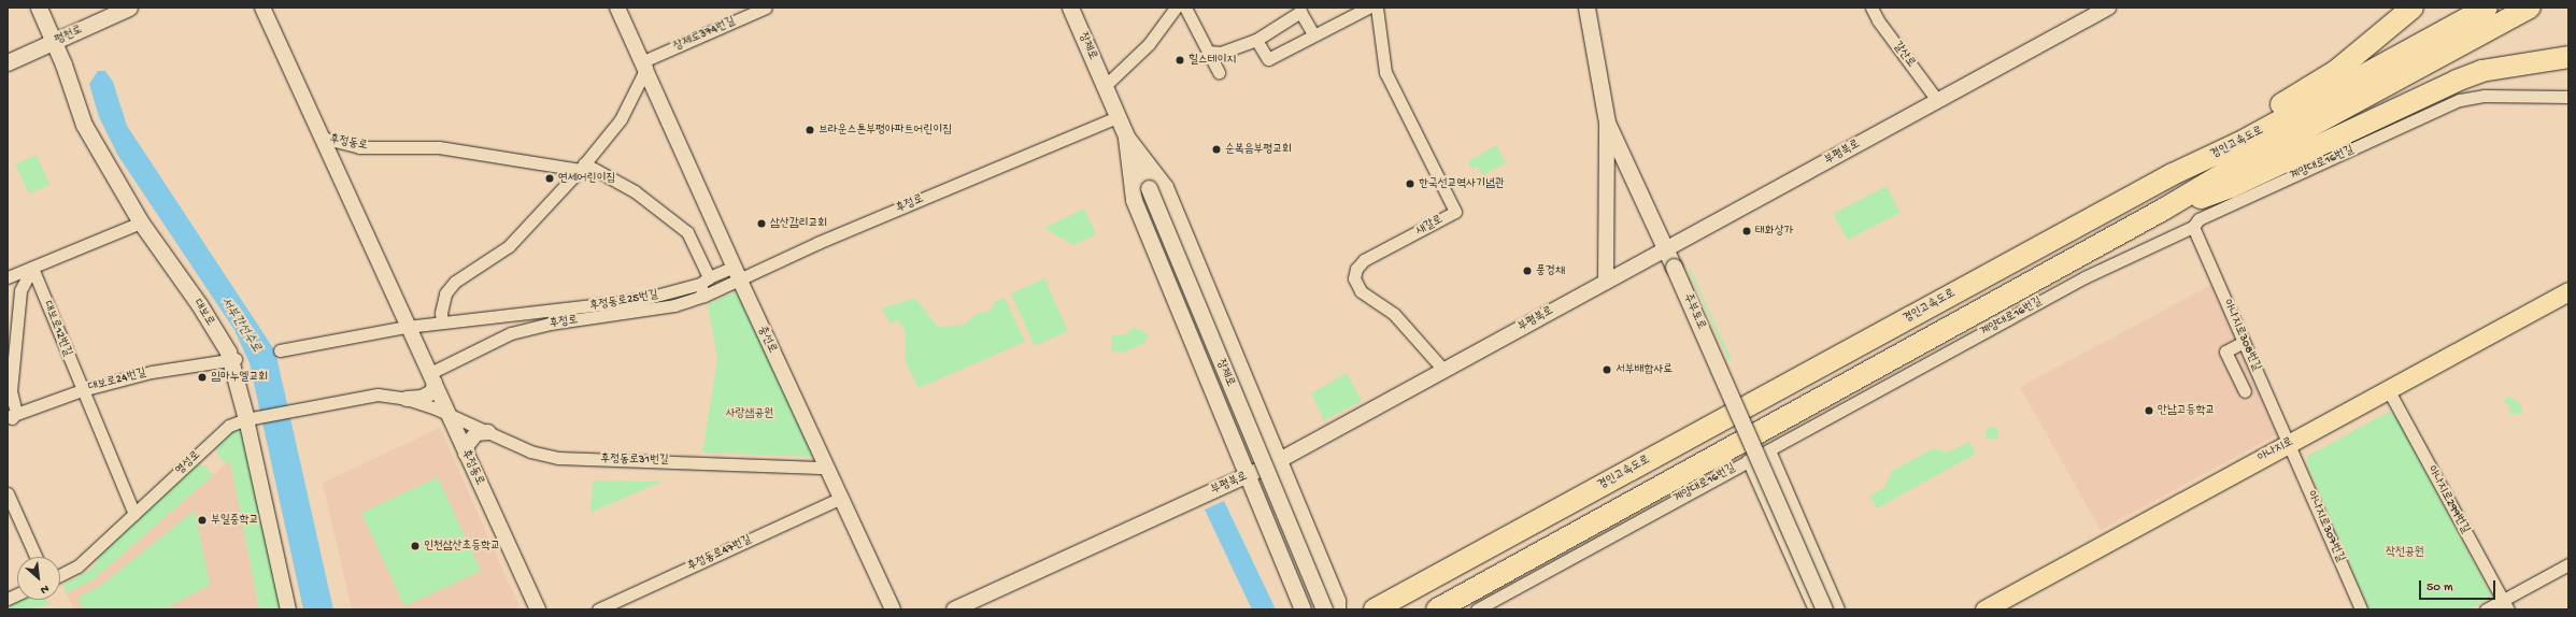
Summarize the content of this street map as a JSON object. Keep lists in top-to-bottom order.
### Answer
{
  "streets": {
    "highway": ["경인고속도로"],
    "main road": [
      "평천로",
      "장제로",
      "주부토로",
      "대보로",
      "아나지로"
    ],
    "street": [
      "장제로374번길",
      "갈산로",
      "후정동로",
      "부평북로",
      "계양대로16번길",
      "후정로",
      "새갈로",
      "후정동로25번길",
      "대보로12번길",
      "아나지로308번길",
      "충선로",
      "대보로24번길",
      "후정동로31번길",
      "영성로",
      "아나지로299번길",
      "아나지로307번길",
      "후정동로47번길"
    ]
  },
  "crossings": [
    ["장제로374번길", "충선로"],
    ["평천로", "대보로"],
    ["장제로", "부평북로"],
    ["장제로", "후정로"],
    ["갈산로", "부평북로"],
    ["후정동로", "후정로"],
    ["후정동로", "후정동로25번길"],
    ["후정동로", "후정동로31번길"],
    ["부평북로", "새갈로"],
    ["부평북로", "주부토로"],
    ["계양대로16번길", "아나지로308번길"],
    ["후정로", "충선로"],
    ["대보로", "대보로24번길"],
    ["대보로", "영성로"],
    ["대보로12번길", "대보로24번길"],
    ["아나지로308번길", "아나지로"],
    ["아나지로308번길", "아나지로307번길"],
    ["충선로", "후정동로31번길"],
    ["충선로", "후정동로47번길"],
    ["아나지로", "아나지로299번길"],
    ["아나지로", "아나지로307번길"],
    ["후정동로31번길", "영성로"]
  ],
  "water": ["서부간선수로"],
  "parks": ["사랑샘공원", "작전공원"],
  "places": [
    "힐스테이지",
    "브라운스톤부평아파트어린이집",
    "순복음부평교회",
    "연세어린이집",
    "한국선교역사기념관",
    "삼산감리교회",
    "태화상가",
    "풍경채",
    "서부배합사료",
    "임마누엘교회",
    "안남고등학교",
    "부일중학교",
    "인천삼산초등학교"
  ],
  "scale_bar": "50 m",
  "north": "bottom right"
}
